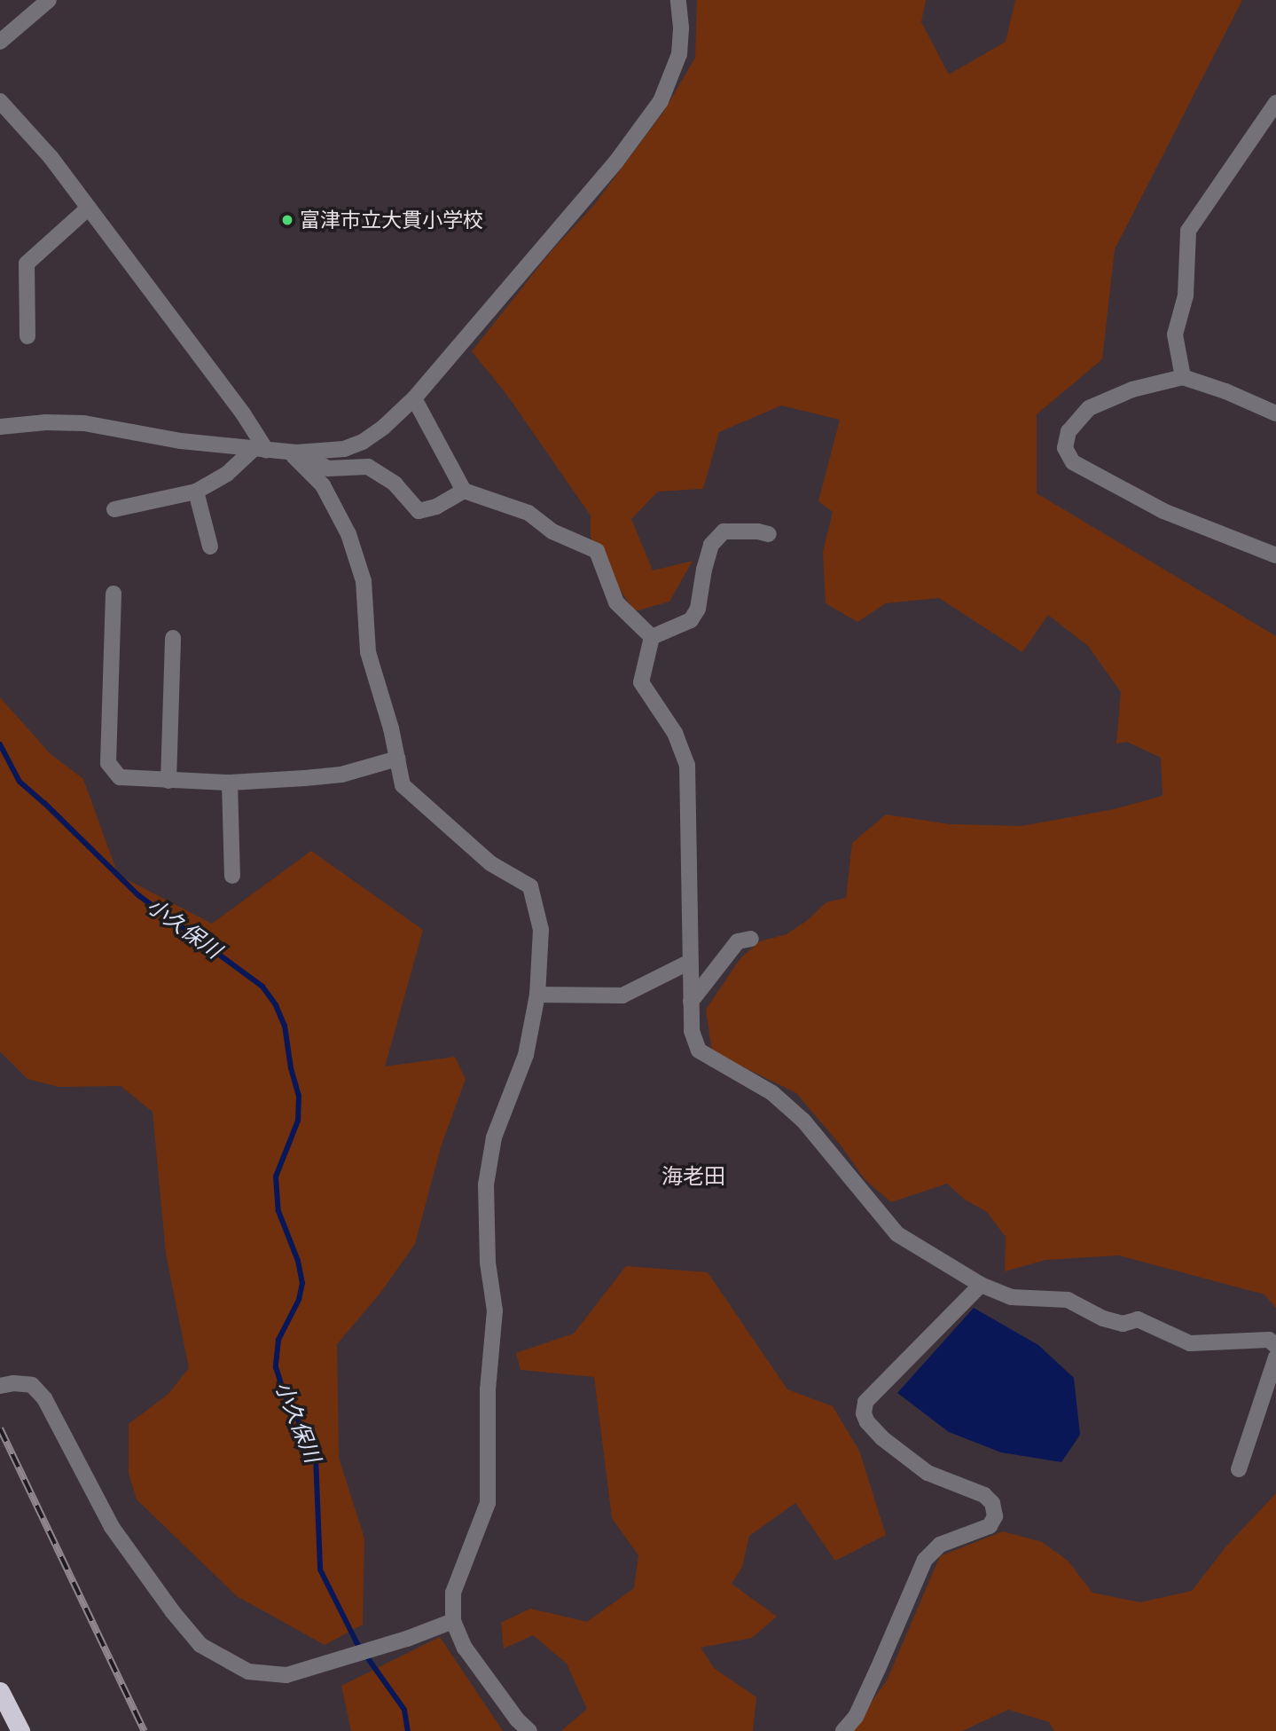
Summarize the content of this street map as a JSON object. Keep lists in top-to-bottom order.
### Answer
{
  "districts": ["海老田"],
  "water": ["小久保川"],
  "places": ["富津市立大貫小学校"]
}
